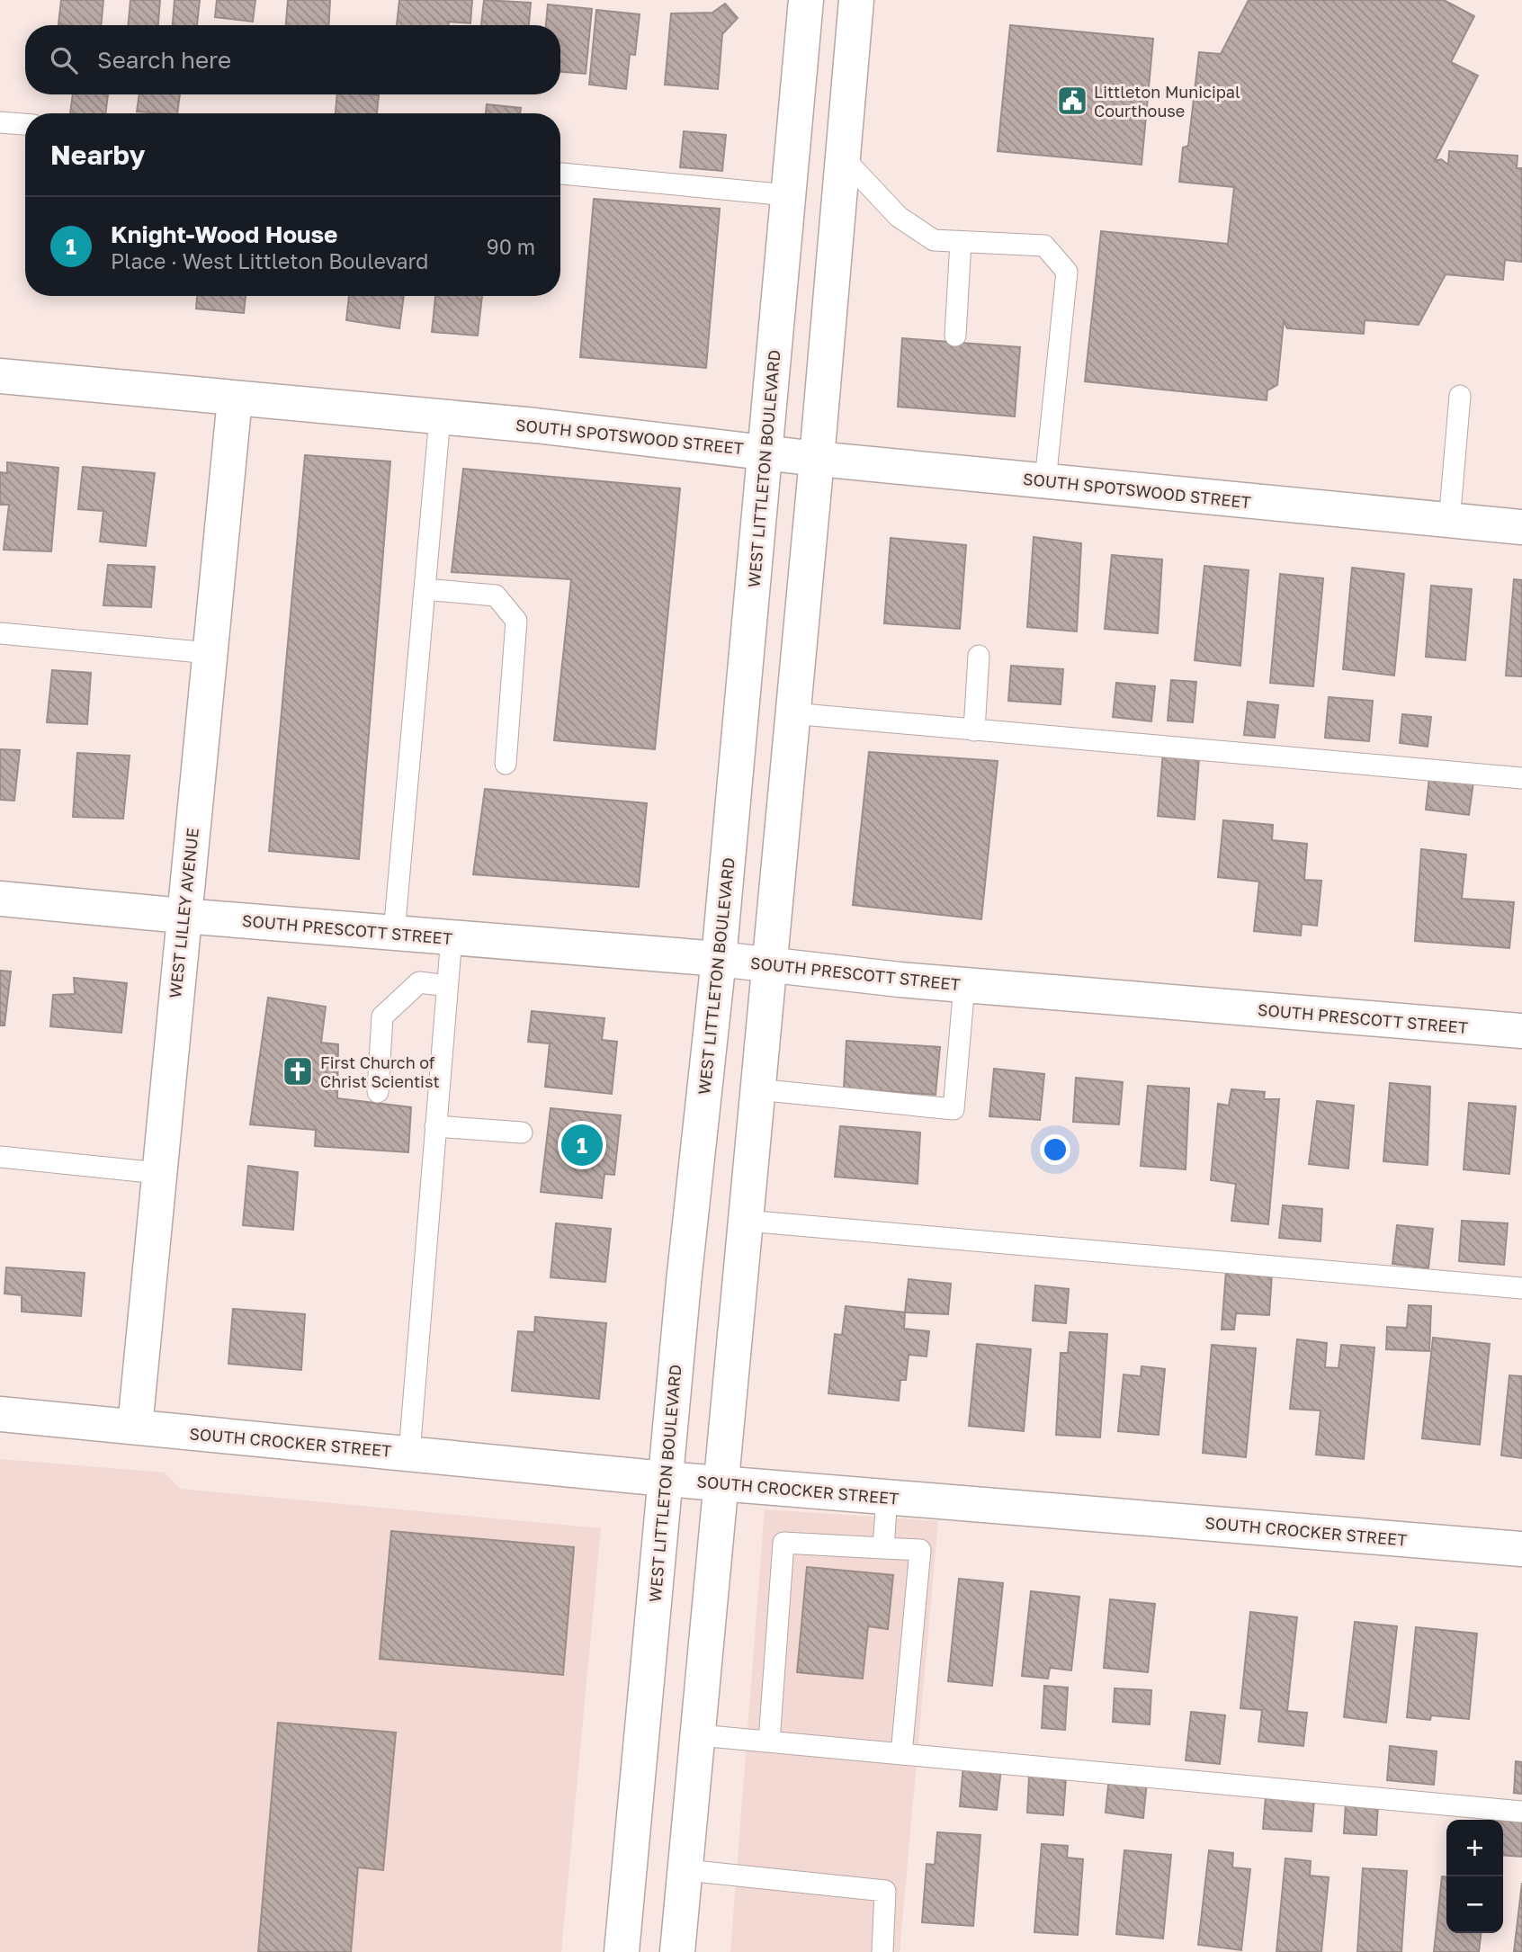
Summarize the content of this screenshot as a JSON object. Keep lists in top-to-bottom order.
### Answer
{
  "streets": {
    "street": [
      "SOUTH SPOTSWOOD STREET",
      "WEST LITTLETON BOULEVARD",
      "WEST LILLEY AVENUE",
      "SOUTH PRESCOTT STREET",
      "SOUTH CROCKER STREET"
    ]
  },
  "crossings": [
    ["SOUTH SPOTSWOOD STREET", "WEST LITTLETON BOULEVARD"],
    ["SOUTH SPOTSWOOD STREET", "WEST LILLEY AVENUE"],
    ["WEST LITTLETON BOULEVARD", "SOUTH PRESCOTT STREET"],
    ["WEST LITTLETON BOULEVARD", "SOUTH CROCKER STREET"],
    ["WEST LILLEY AVENUE", "SOUTH PRESCOTT STREET"],
    ["WEST LILLEY AVENUE", "SOUTH CROCKER STREET"]
  ],
  "places": {
    "public building": ["Littleton Municipal Courthouse"],
    "church": ["First Church of Christ Scientist"]
  },
  "page": {
    "search": "Search here",
    "heading": "Nearby",
    "list": [
      {
        "mark": "1",
        "name": "Knight-Wood House",
        "note": "Place · West Littleton Boulevard",
        "value": "90 m"
      }
    ],
    "pins": "1",
    "map_buttons": ["+", "−"]
  }
}
